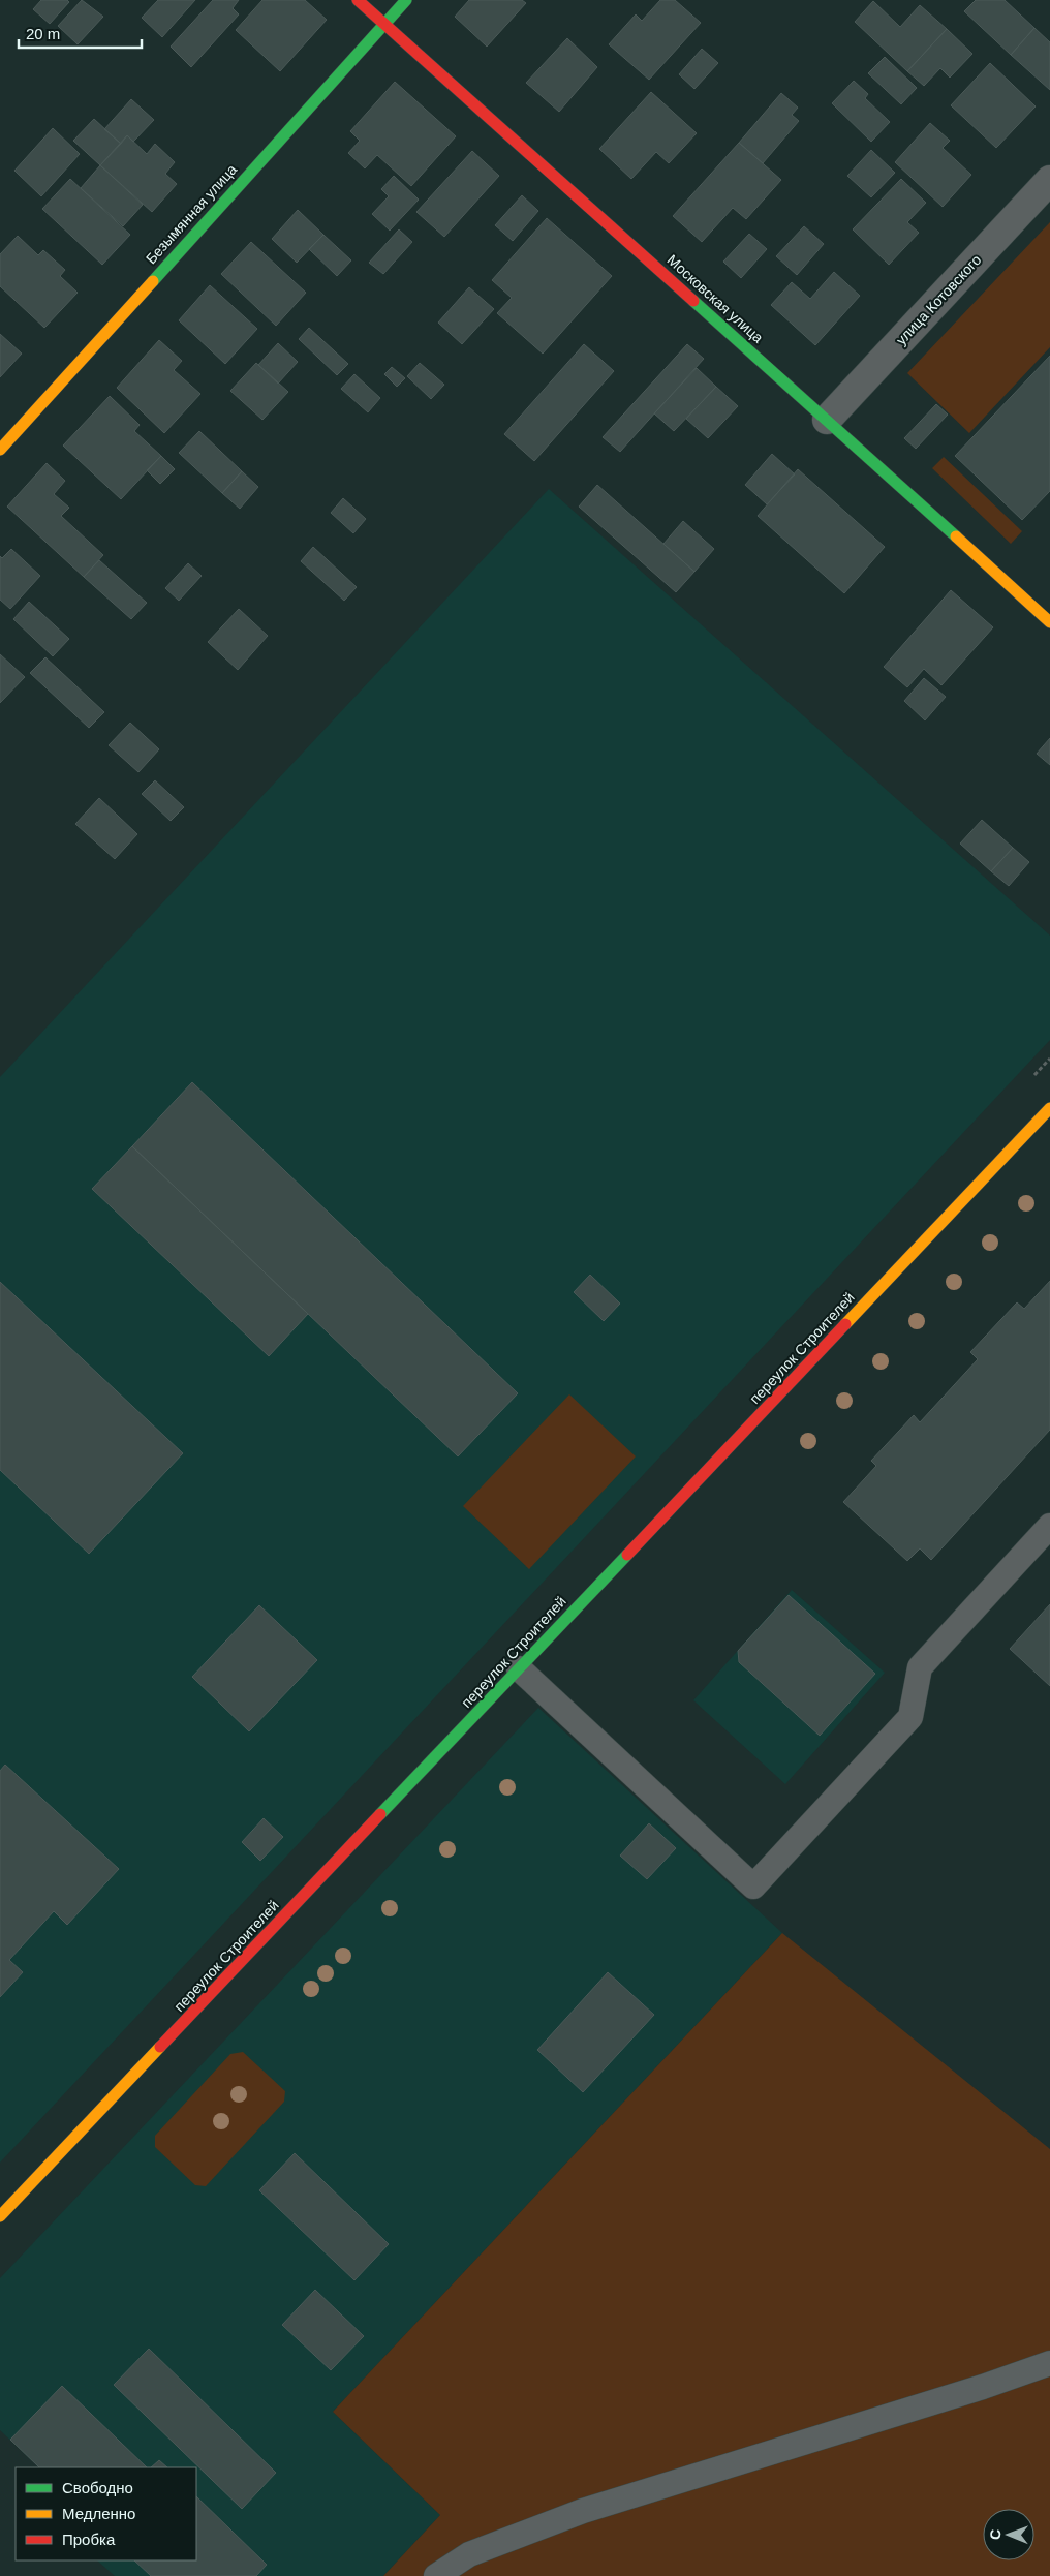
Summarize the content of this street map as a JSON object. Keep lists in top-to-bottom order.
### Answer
{
  "streets": {
    "street": [
      "Безымянная улица",
      "Московская улица",
      "улица Котовского",
      "переулок Строителей"
    ]
  },
  "crossings": [
    ["Безымянная улица", "Московская улица"],
    ["Московская улица", "улица Котовского"]
  ],
  "legend": ["Свободно", "Медленно", "Пробка"],
  "scale_bar": "20 m",
  "north": "left"
}
